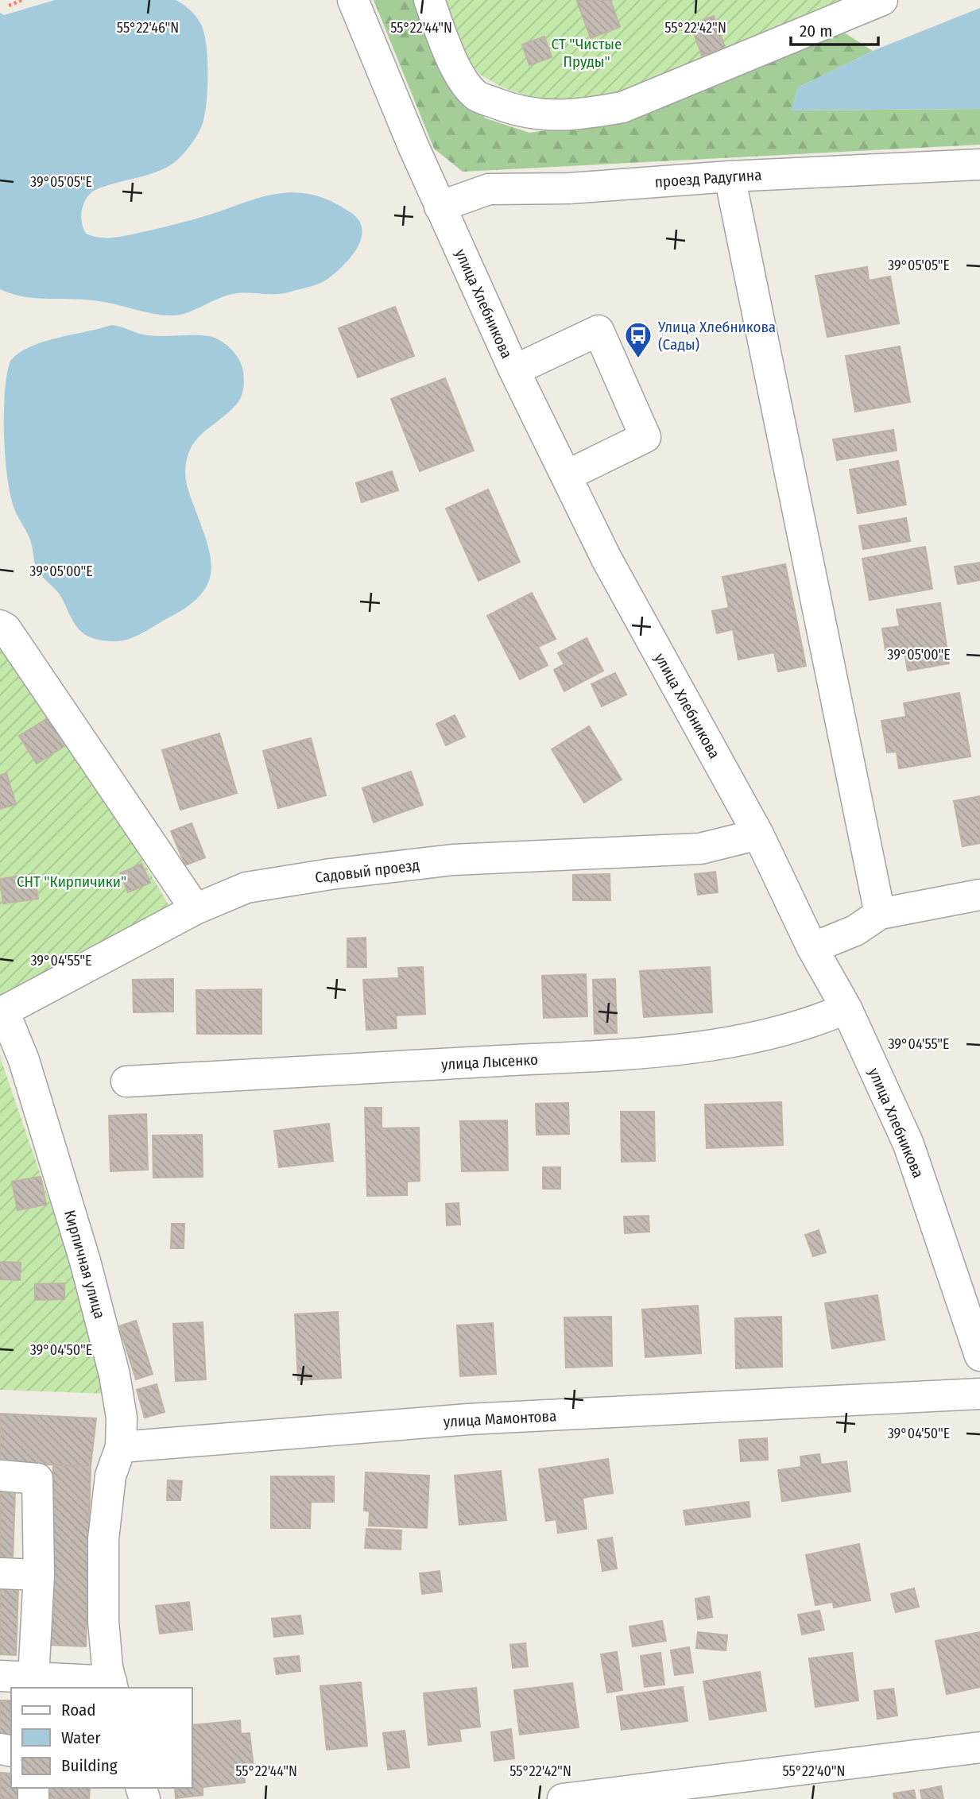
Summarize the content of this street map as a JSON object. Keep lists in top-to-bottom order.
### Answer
{
  "streets": {
    "street": [
      "проезд Радугина",
      "улица Хлебникова",
      "Садовый проезд",
      "улица Лысенко",
      "Кирпичная улица",
      "улица Мамонтова"
    ]
  },
  "crossings": [
    ["проезд Радугина", "улица Хлебникова"],
    ["улица Хлебникова", "Садовый проезд"],
    ["улица Хлебникова", "улица Лысенко"],
    ["Садовый проезд", "Кирпичная улица"],
    ["Кирпичная улица", "улица Мамонтова"]
  ],
  "parks": ["СТ \"Чистые Пруды\"", "СНТ \"Кирпичики\""],
  "places": {
    "bus stop": ["Улица Хлебникова (Сады)"]
  },
  "legend": ["Road", "Water", "Building"],
  "scale_bar": "20 m",
  "coordinates": [
    "55°22'42\"N",
    "55°22'46\"N",
    "55°22'44\"N",
    "39°05'05\"E",
    "39°05'00\"E",
    "39°04'55\"E",
    "39°04'50\"E",
    "55°22'40\"N"
  ]
}
